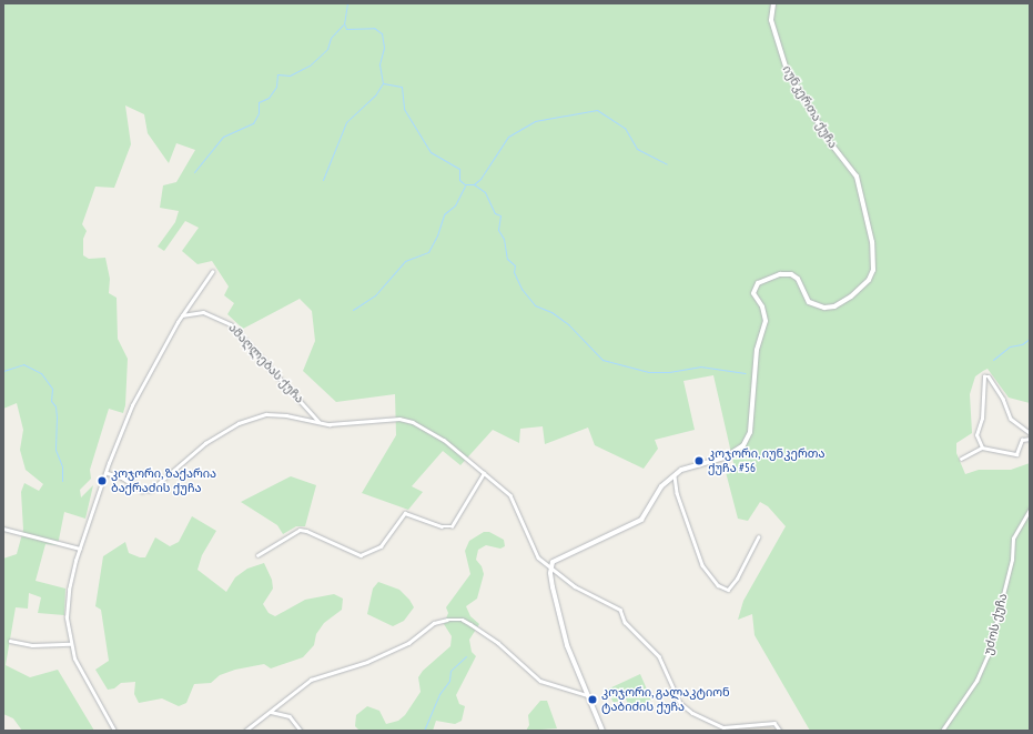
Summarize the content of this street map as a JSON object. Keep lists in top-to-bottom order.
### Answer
{
  "streets": {
    "main road": ["იუნკერთა ქუჩა"],
    "street": ["ამაღლებას ქუჩა", "უძოს ქუჩა"]
  },
  "places": ["კოჯორი, იუნკერთა ქუჩა #56", "კოჯორი, ზაქარია ბაქრაძის ქუჩა", "კოჯორი, გალაკტიონ ტაბიძის ქუჩა"]
}
